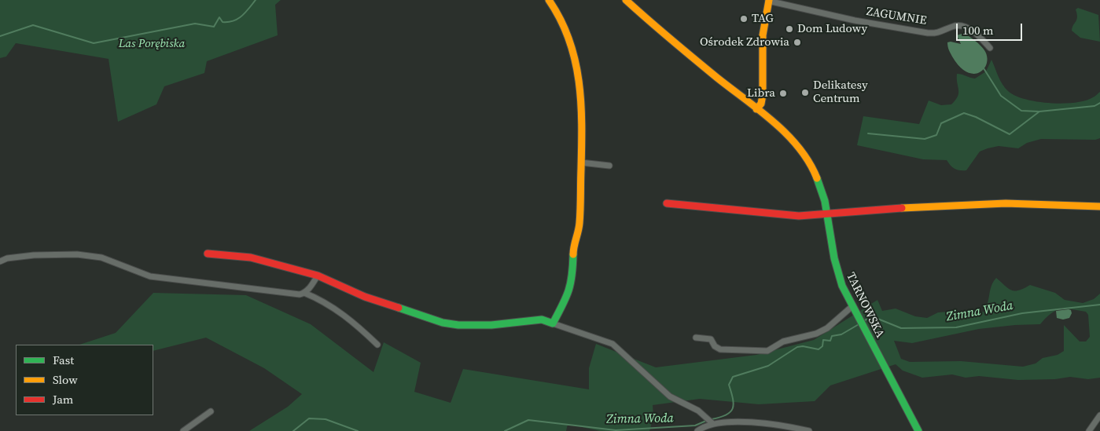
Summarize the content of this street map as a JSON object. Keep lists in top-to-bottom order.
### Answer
{
  "streets": {
    "street": ["ZAGUMNIE", "TARNOWSKA"]
  },
  "water": ["Zimna Woda"],
  "parks": ["Las Porębiska"],
  "places": [
    "TAG",
    "Dom Ludowy",
    "Ośrodek Zdrowia",
    "Delikatesy Centrum",
    "Libra"
  ],
  "legend": ["Fast", "Slow", "Jam"],
  "scale_bar": "100 m"
}
